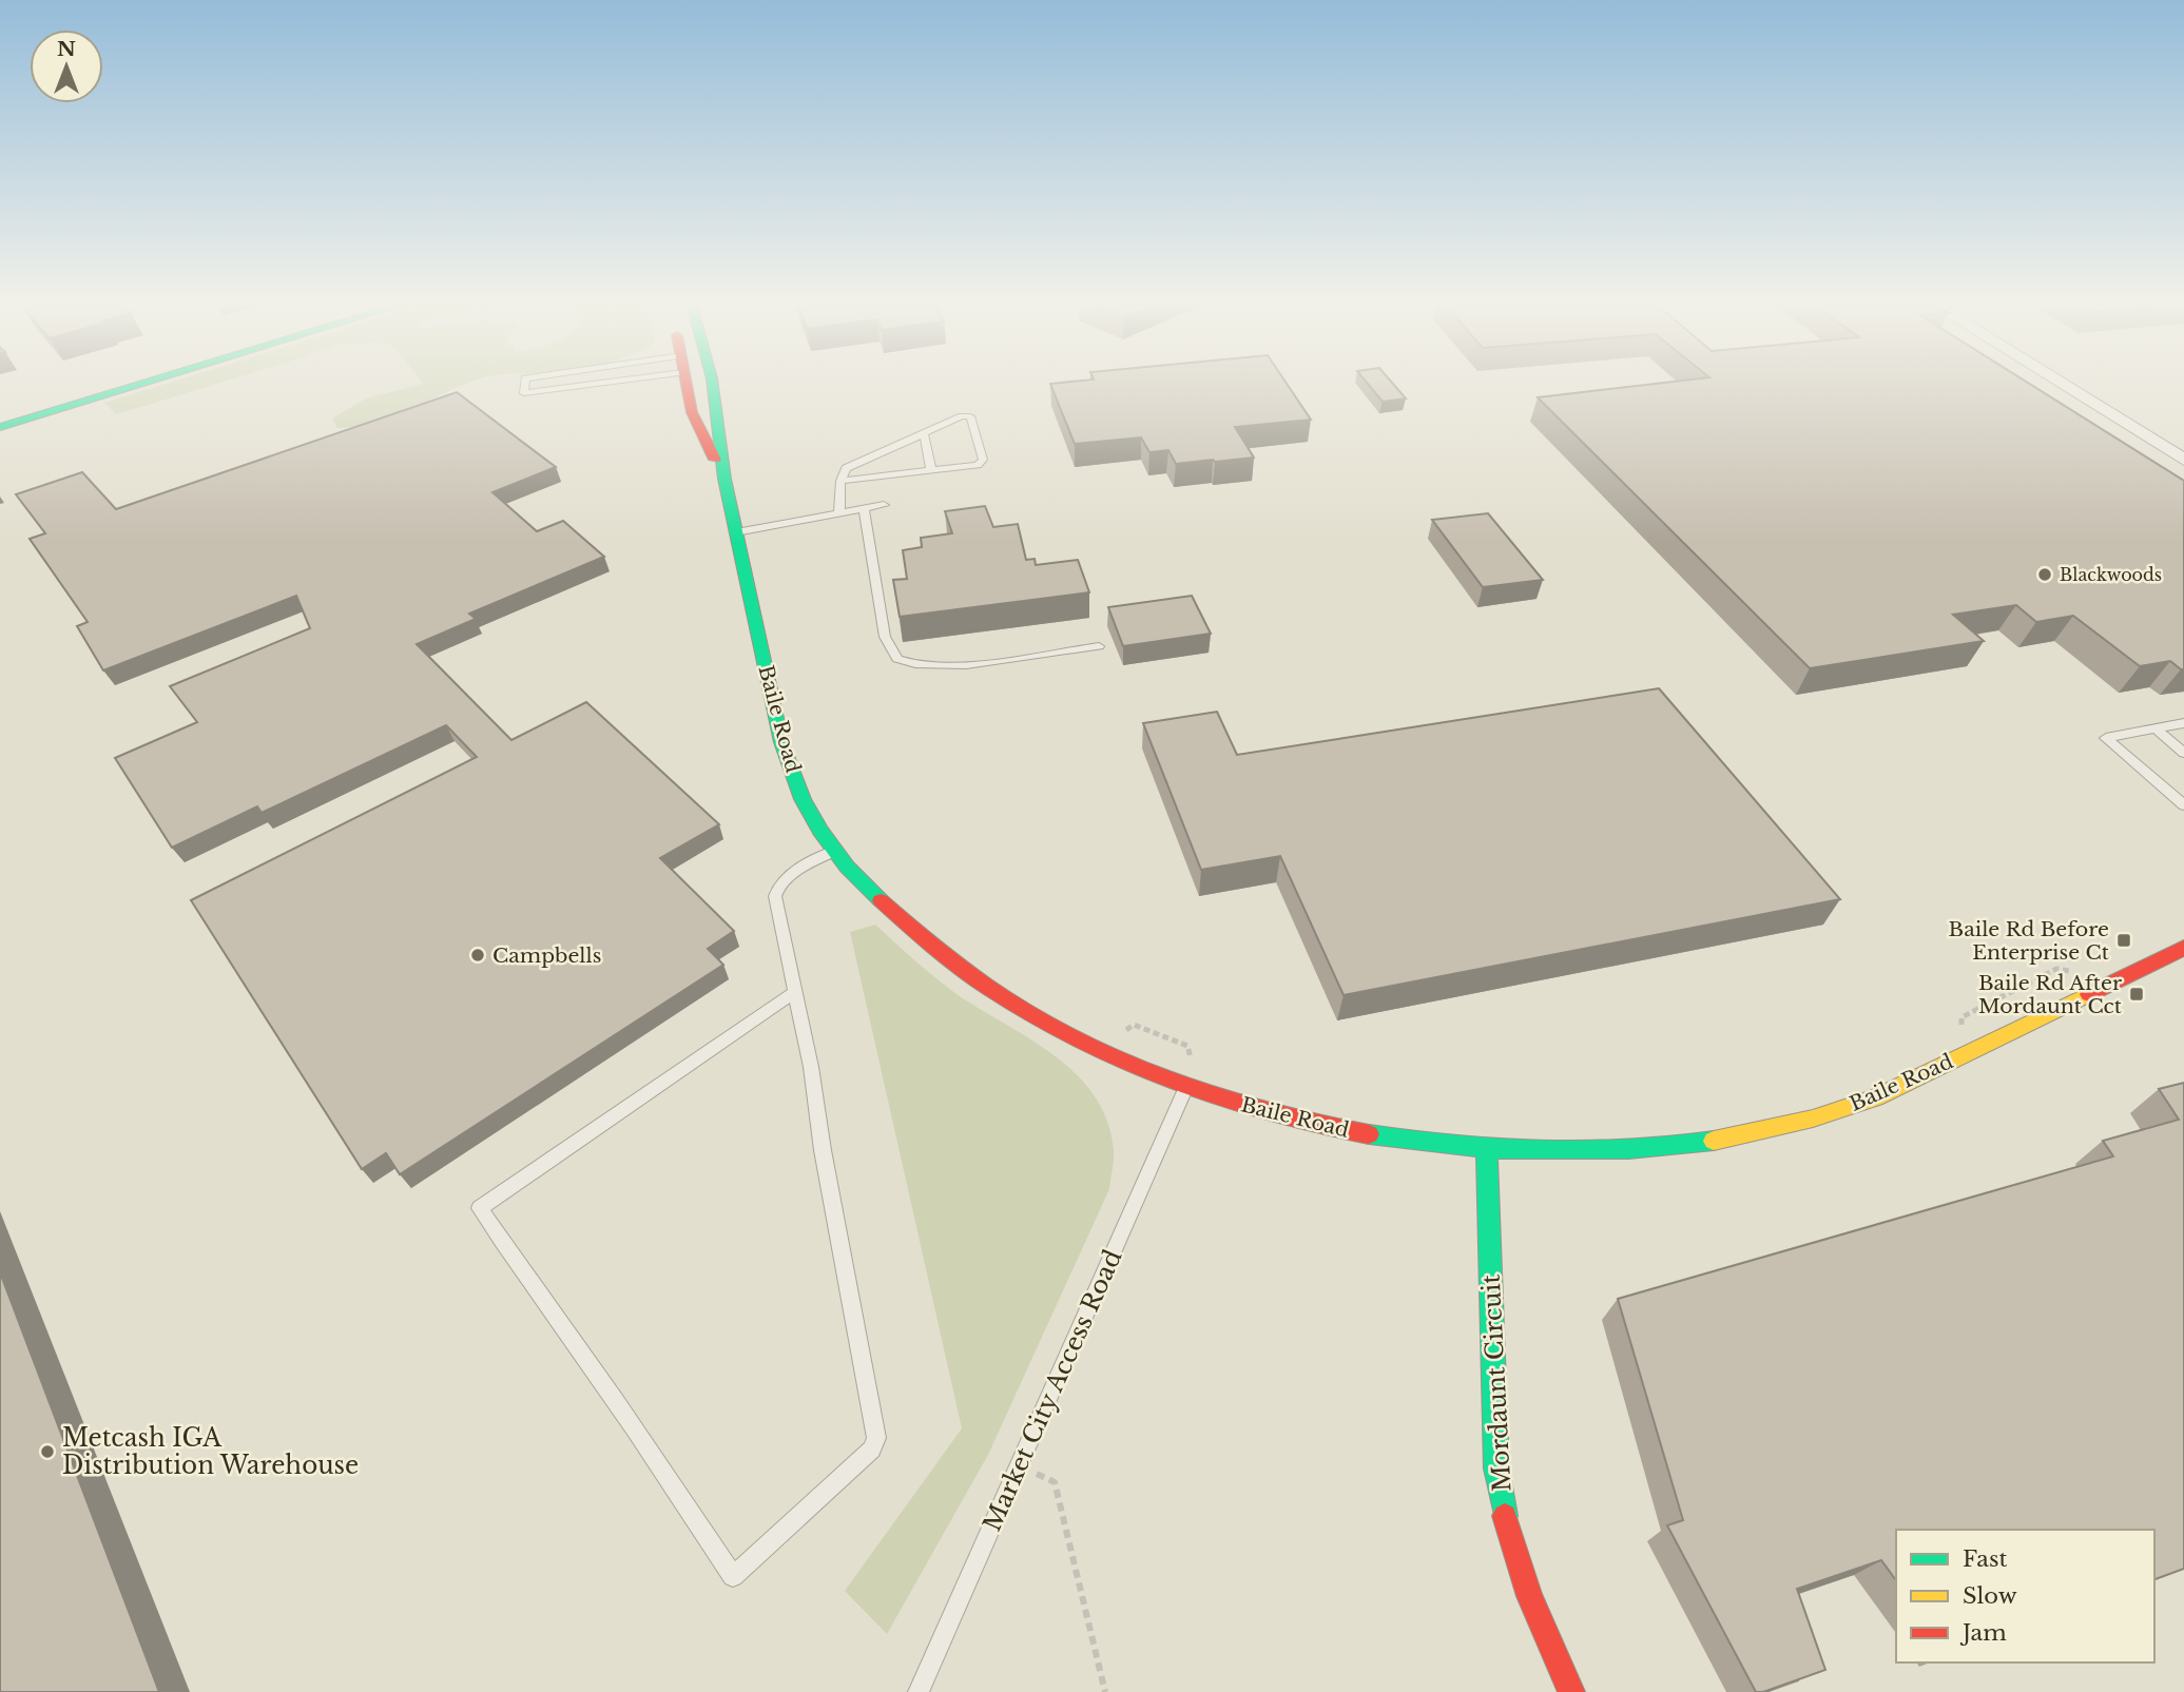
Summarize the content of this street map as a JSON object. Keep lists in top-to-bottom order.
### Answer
{
  "streets": {
    "street": ["Baile Road", "Mordaunt Circuit"],
    "lane": ["Market City Access Road"]
  },
  "crossings": [
    ["Baile Road", "Mordaunt Circuit"],
    ["Baile Road", "Market City Access Road"]
  ],
  "places": {
    "other": ["Blackwoods", "Campbells", "Metcash IGA Distribution Warehouse"],
    "transit": ["Baile Rd Before Enterprise Ct", "Baile Rd After Mordaunt Cct"]
  },
  "legend": ["Fast", "Slow", "Jam"],
  "north": "top"
}
